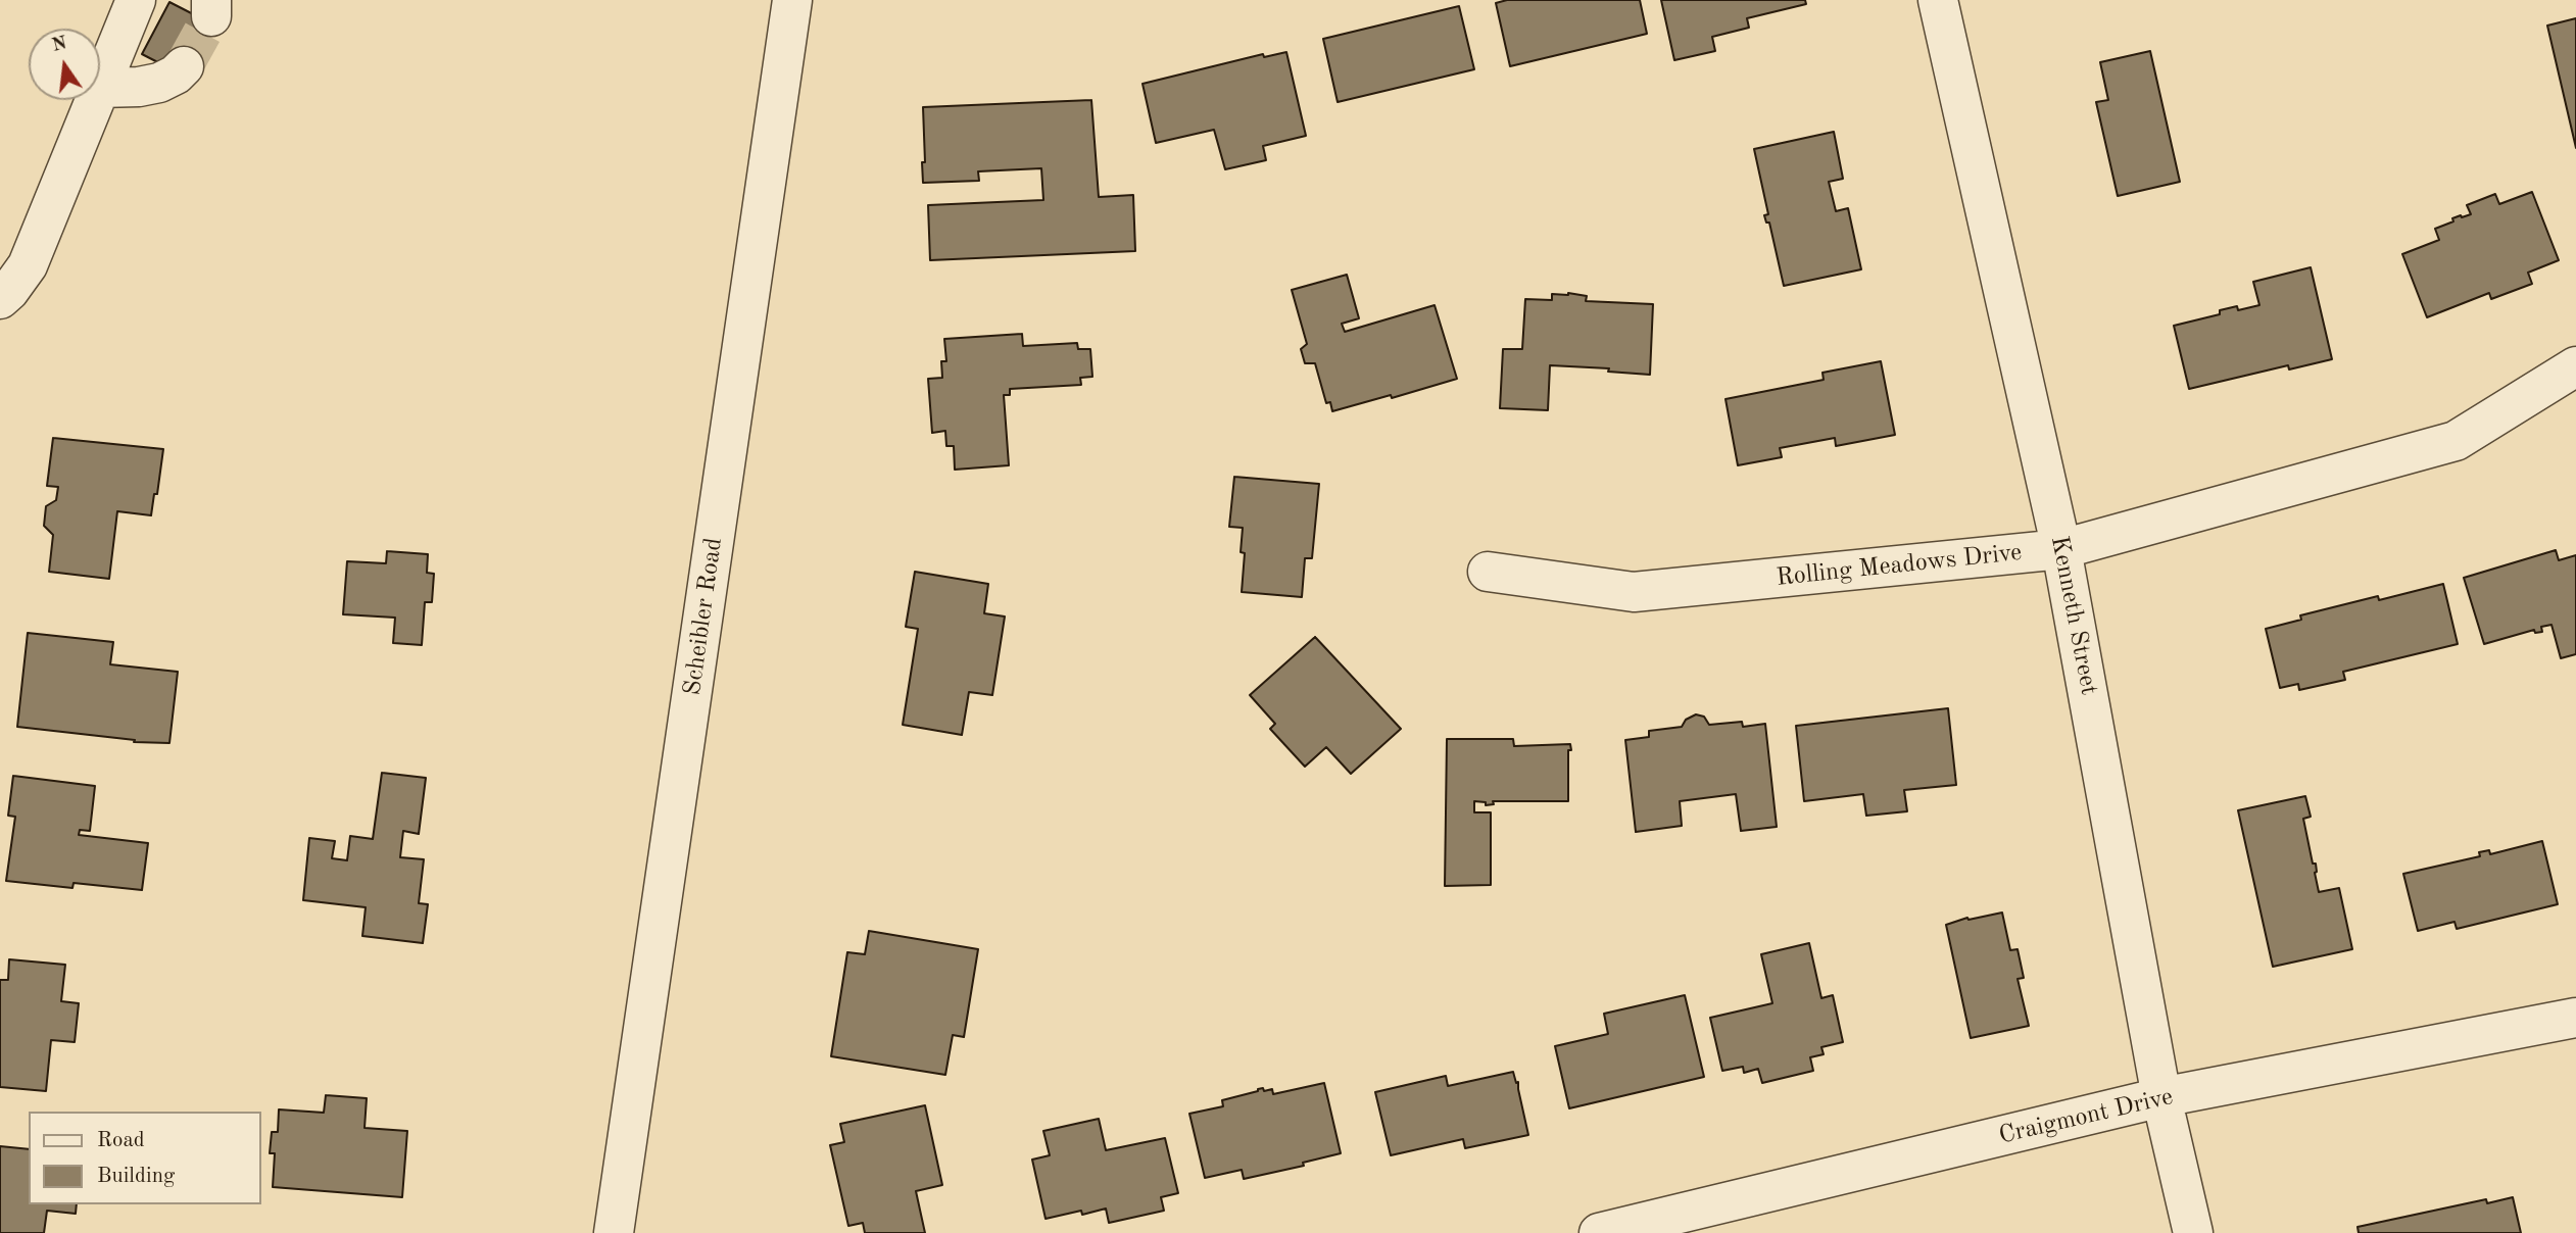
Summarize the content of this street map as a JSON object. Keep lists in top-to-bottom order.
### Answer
{
  "streets": {
    "street": [
      "Rolling Meadows Drive",
      "Kenneth Street",
      "Scheibler Road",
      "Craigmont Drive"
    ]
  },
  "crossings": [
    ["Rolling Meadows Drive", "Kenneth Street"],
    ["Kenneth Street", "Craigmont Drive"]
  ],
  "legend": ["Road", "Building"],
  "north": "top"
}
